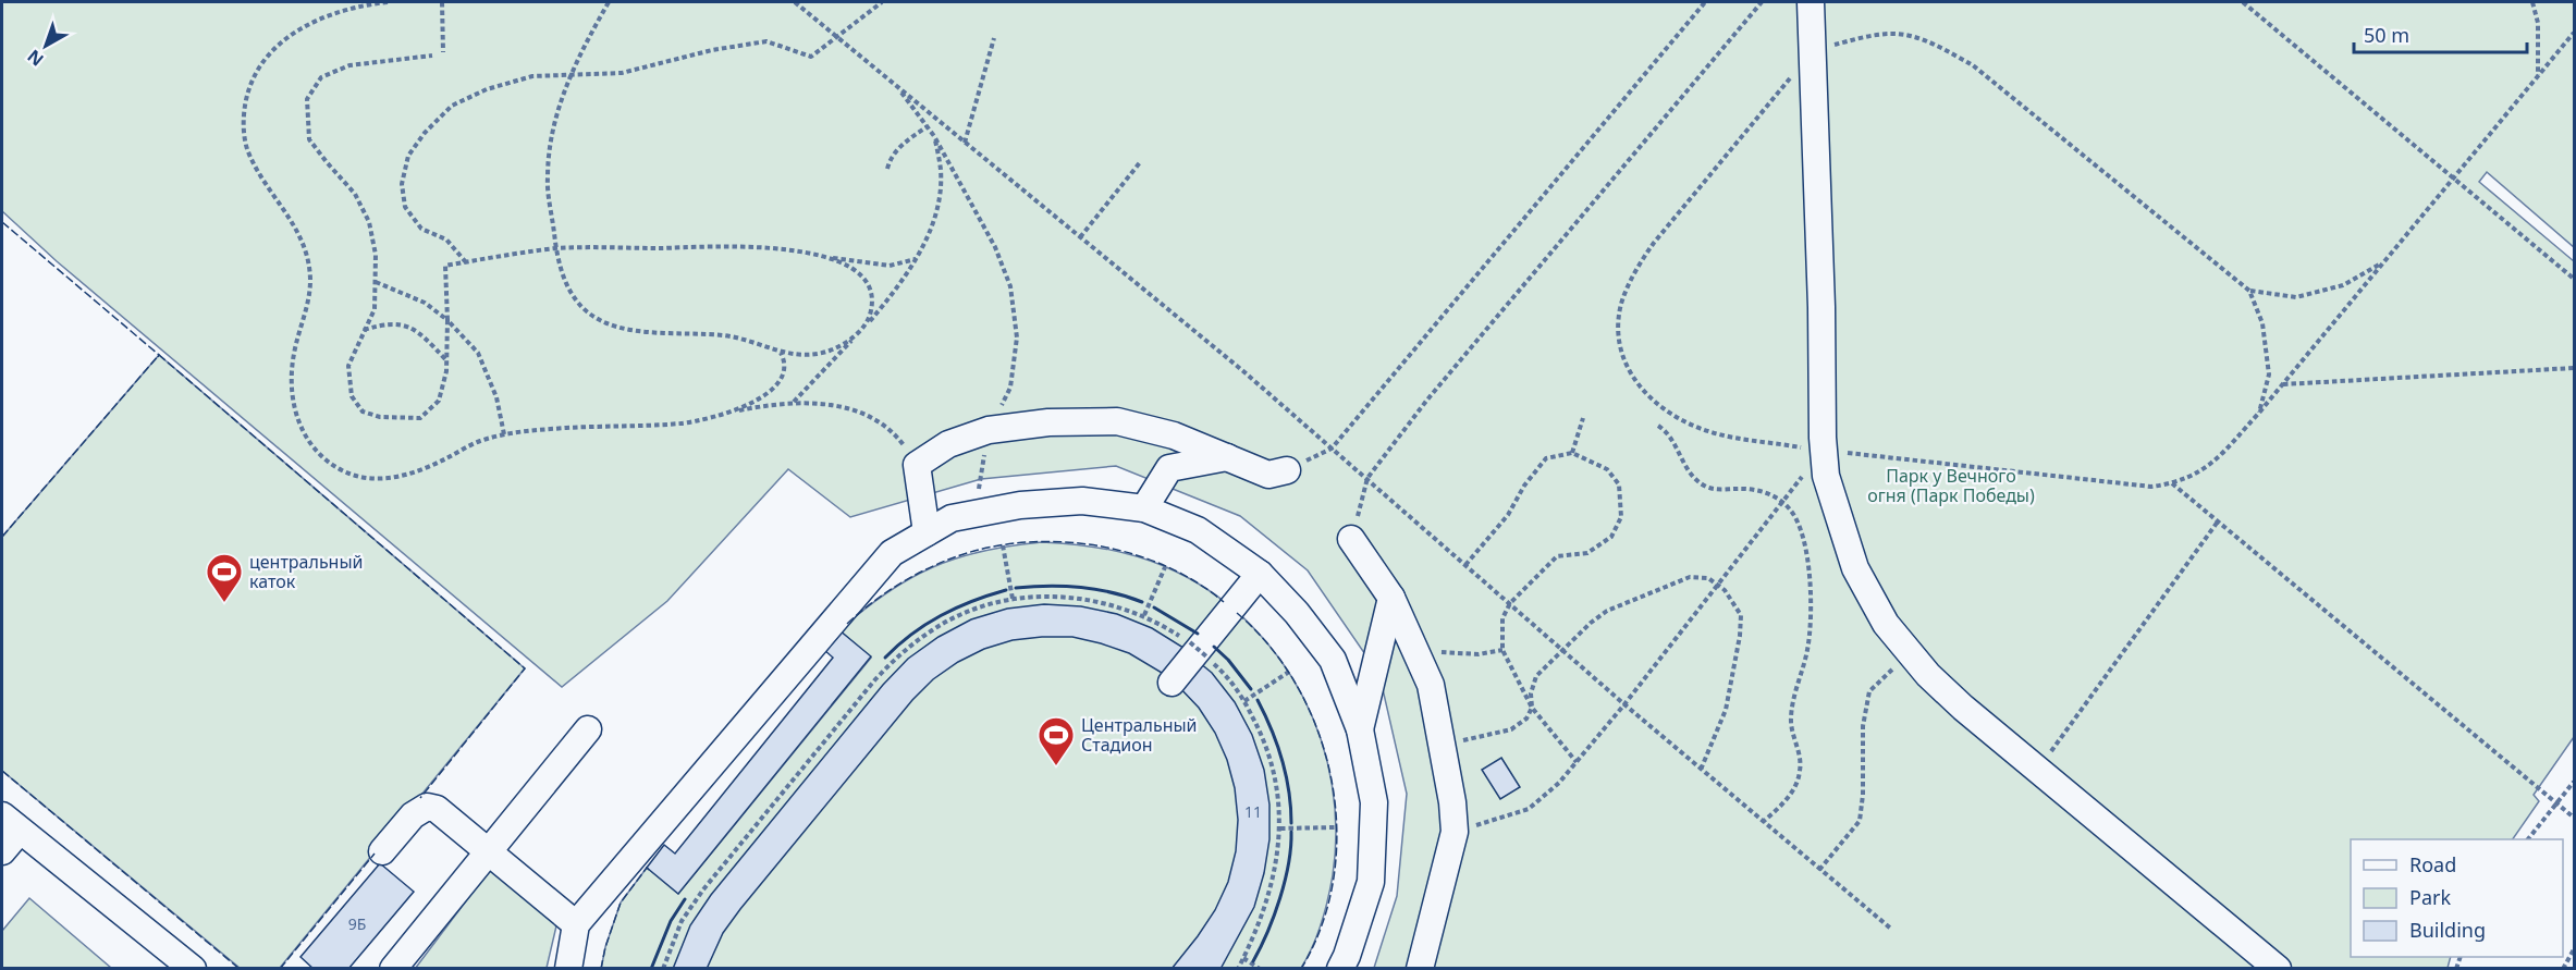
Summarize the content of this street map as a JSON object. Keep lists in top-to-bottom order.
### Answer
{
  "parks": ["Парк у Вечного огня (Парк Победы)"],
  "places": {
    "sports": ["центральный каток", "Центральный Стадион"]
  },
  "house_numbers": ["11", "9Б"],
  "legend": ["Road", "Park", "Building"],
  "scale_bar": "50 m",
  "north": "bottom left"
}
